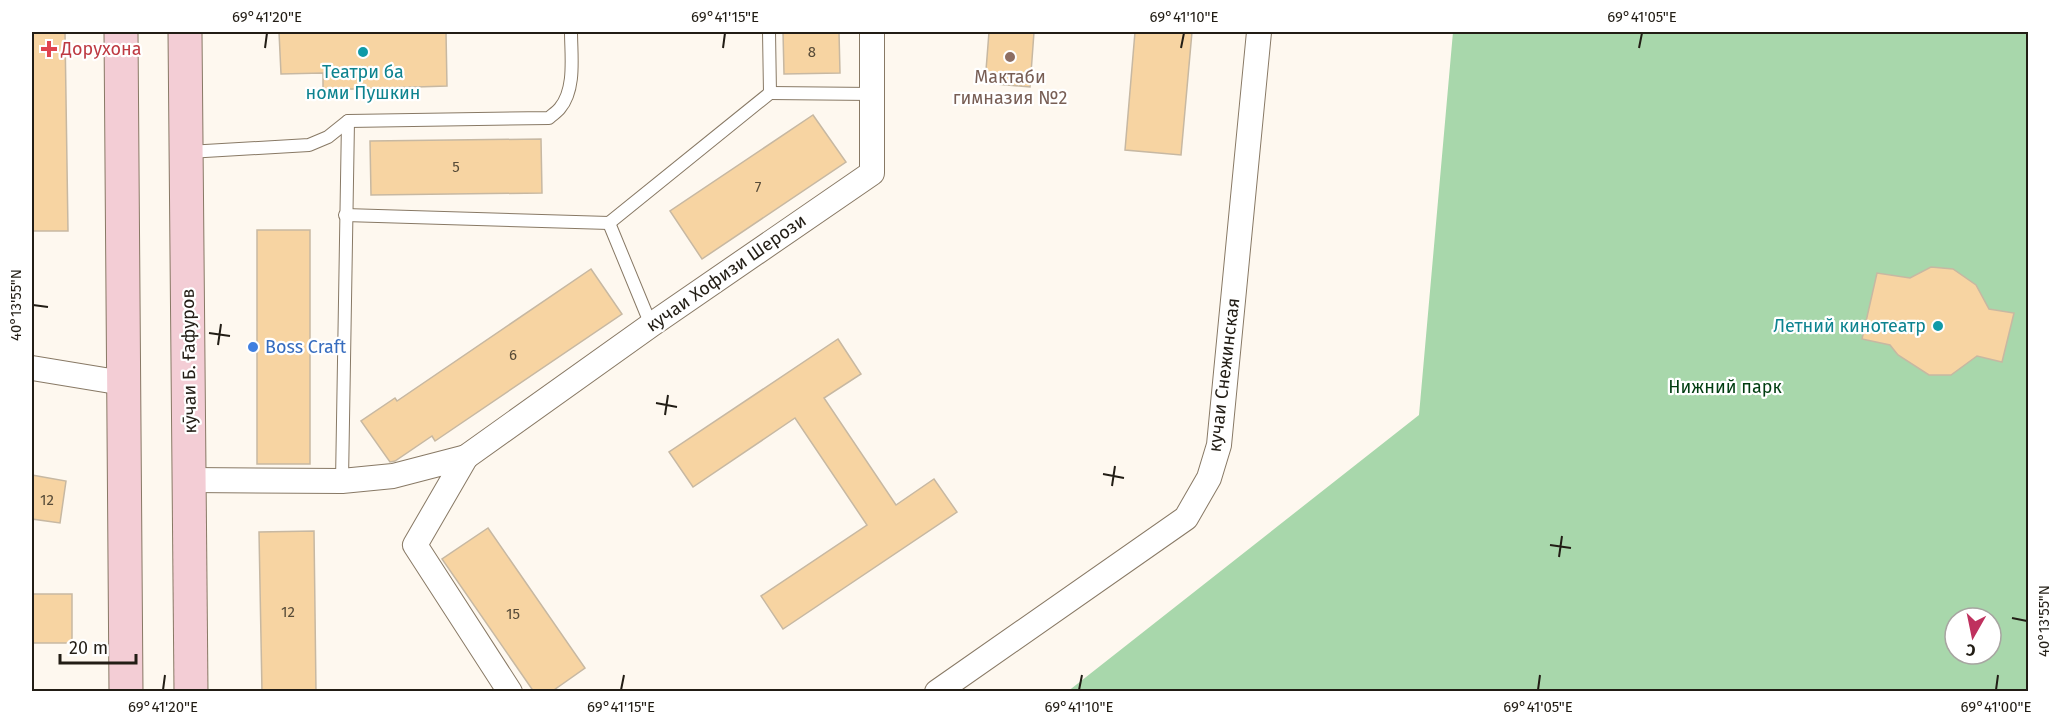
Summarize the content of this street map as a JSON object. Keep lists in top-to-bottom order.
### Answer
{
  "streets": {
    "main road": ["кӯчаи Б. Ғафуров"],
    "street": ["кучаи Хофизи Шерози", "кучаи Снежинская"]
  },
  "parks": ["Нижний парк"],
  "places": {
    "health": ["Дорухона"],
    "other": [
      "Театри ба номи Пушкин",
      "Мактаби гимназия №2",
      "Летний кинотеатр",
      "Boss Craft"
    ]
  },
  "house_numbers": [
    "8",
    "5",
    "7",
    "6",
    "12",
    "12",
    "15"
  ],
  "scale_bar": "20 m",
  "north": "bottom",
  "coordinates": [
    "69°41'20\"E",
    "69°41'15\"E",
    "69°41'10\"E",
    "69°41'05\"E",
    "40°13'55\"N",
    "69°41'00\"E"
  ]
}
